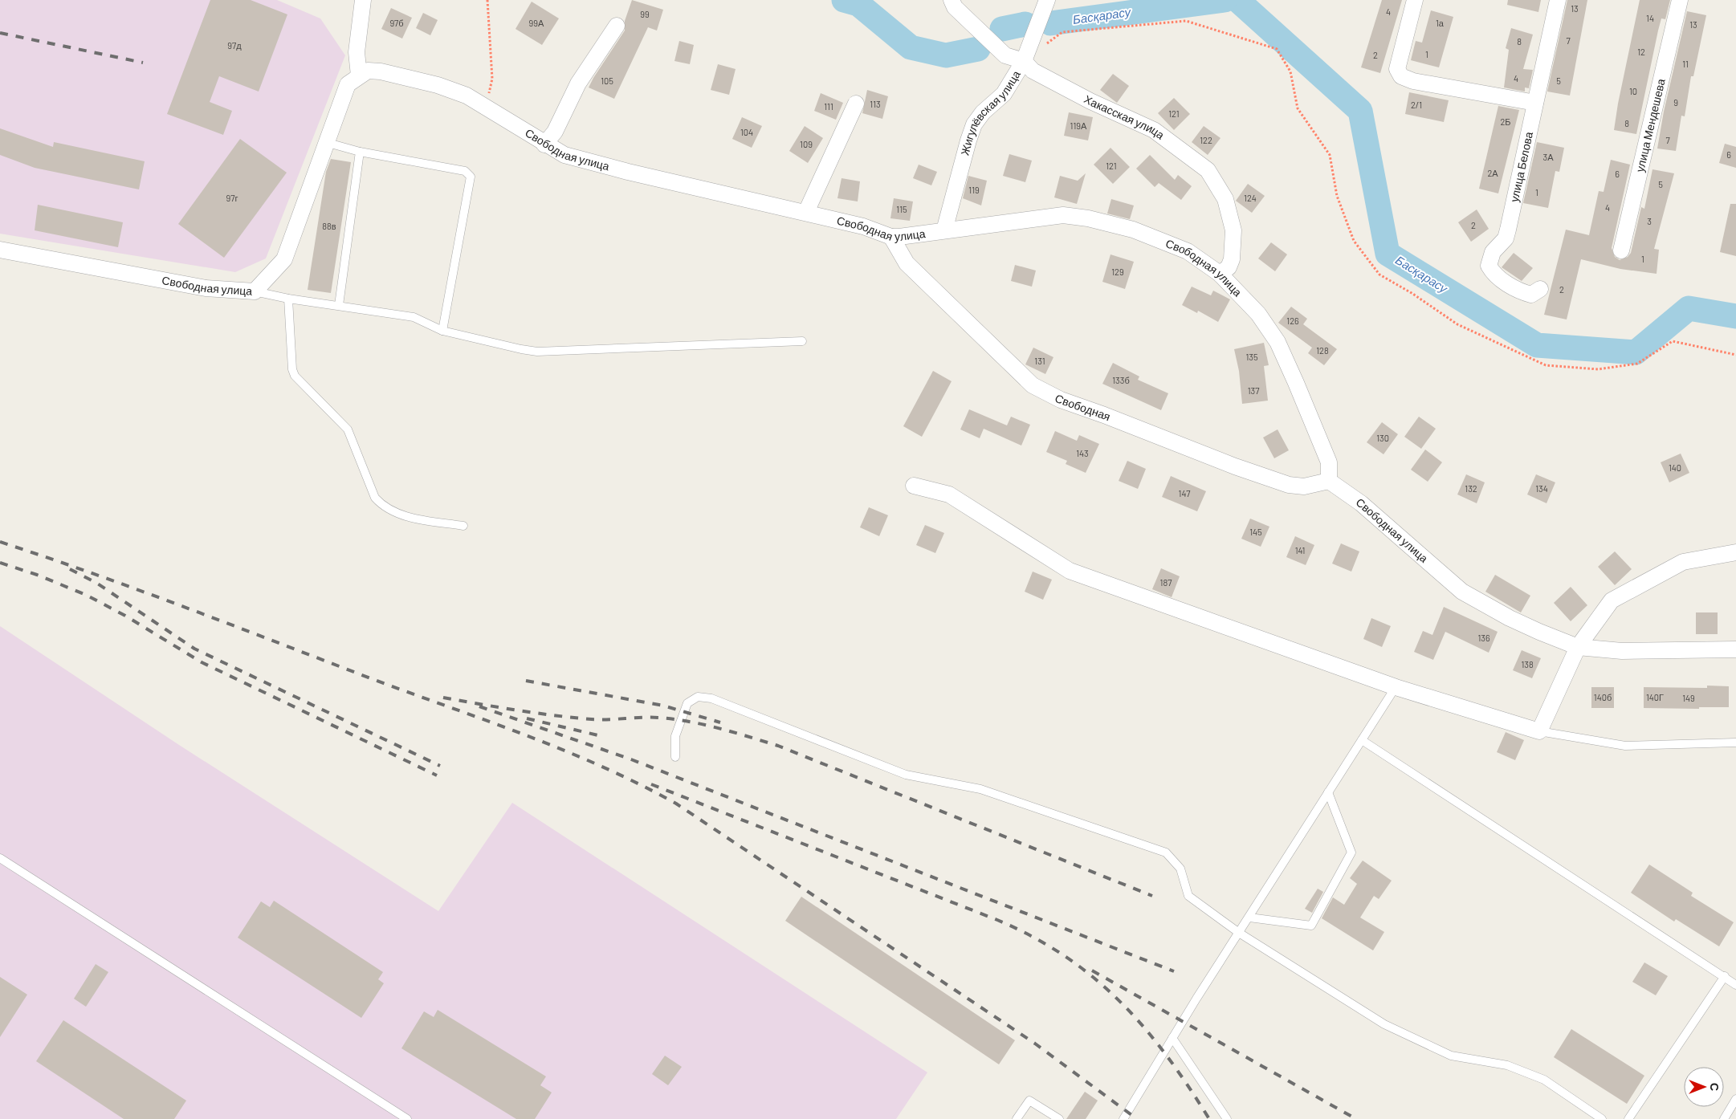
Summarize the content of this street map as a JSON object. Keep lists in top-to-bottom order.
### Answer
{
  "streets": {
    "street": [
      "Жигулёвская улица",
      "Хакасская улица",
      "улица Мендешева",
      "Свободная улица",
      "улица Белова",
      "Свободная"
    ]
  },
  "crossings": [
    ["Жигулёвская улица", "Хакасская улица"],
    ["Жигулёвская улица", "Свободная улица"],
    ["Хакасская улица", "Свободная улица"],
    ["Свободная улица", "Свободная"]
  ],
  "water": ["Басқарасу"],
  "house_numbers": [
    "13",
    "4",
    "99",
    "14",
    "97б",
    "99А",
    "1а",
    "13",
    "7",
    "8",
    "97д",
    "12",
    "1",
    "2",
    "11",
    "4",
    "105",
    "5",
    "10",
    "9",
    "113",
    "2/1",
    "111",
    "121",
    "2Б",
    "8",
    "119А",
    "104",
    "122",
    "7",
    "109",
    "6",
    "3А",
    "121",
    "2А",
    "6",
    "5",
    "119",
    "1",
    "97г",
    "124",
    "4",
    "115",
    "3",
    "2",
    "88в",
    "1",
    "129",
    "2",
    "126",
    "128",
    "135",
    "131",
    "133б",
    "137",
    "130",
    "143",
    "140",
    "132",
    "134",
    "147",
    "145",
    "141",
    "187",
    "136",
    "138",
    "140б",
    "140Г",
    "149"
  ],
  "north": "right"
}
